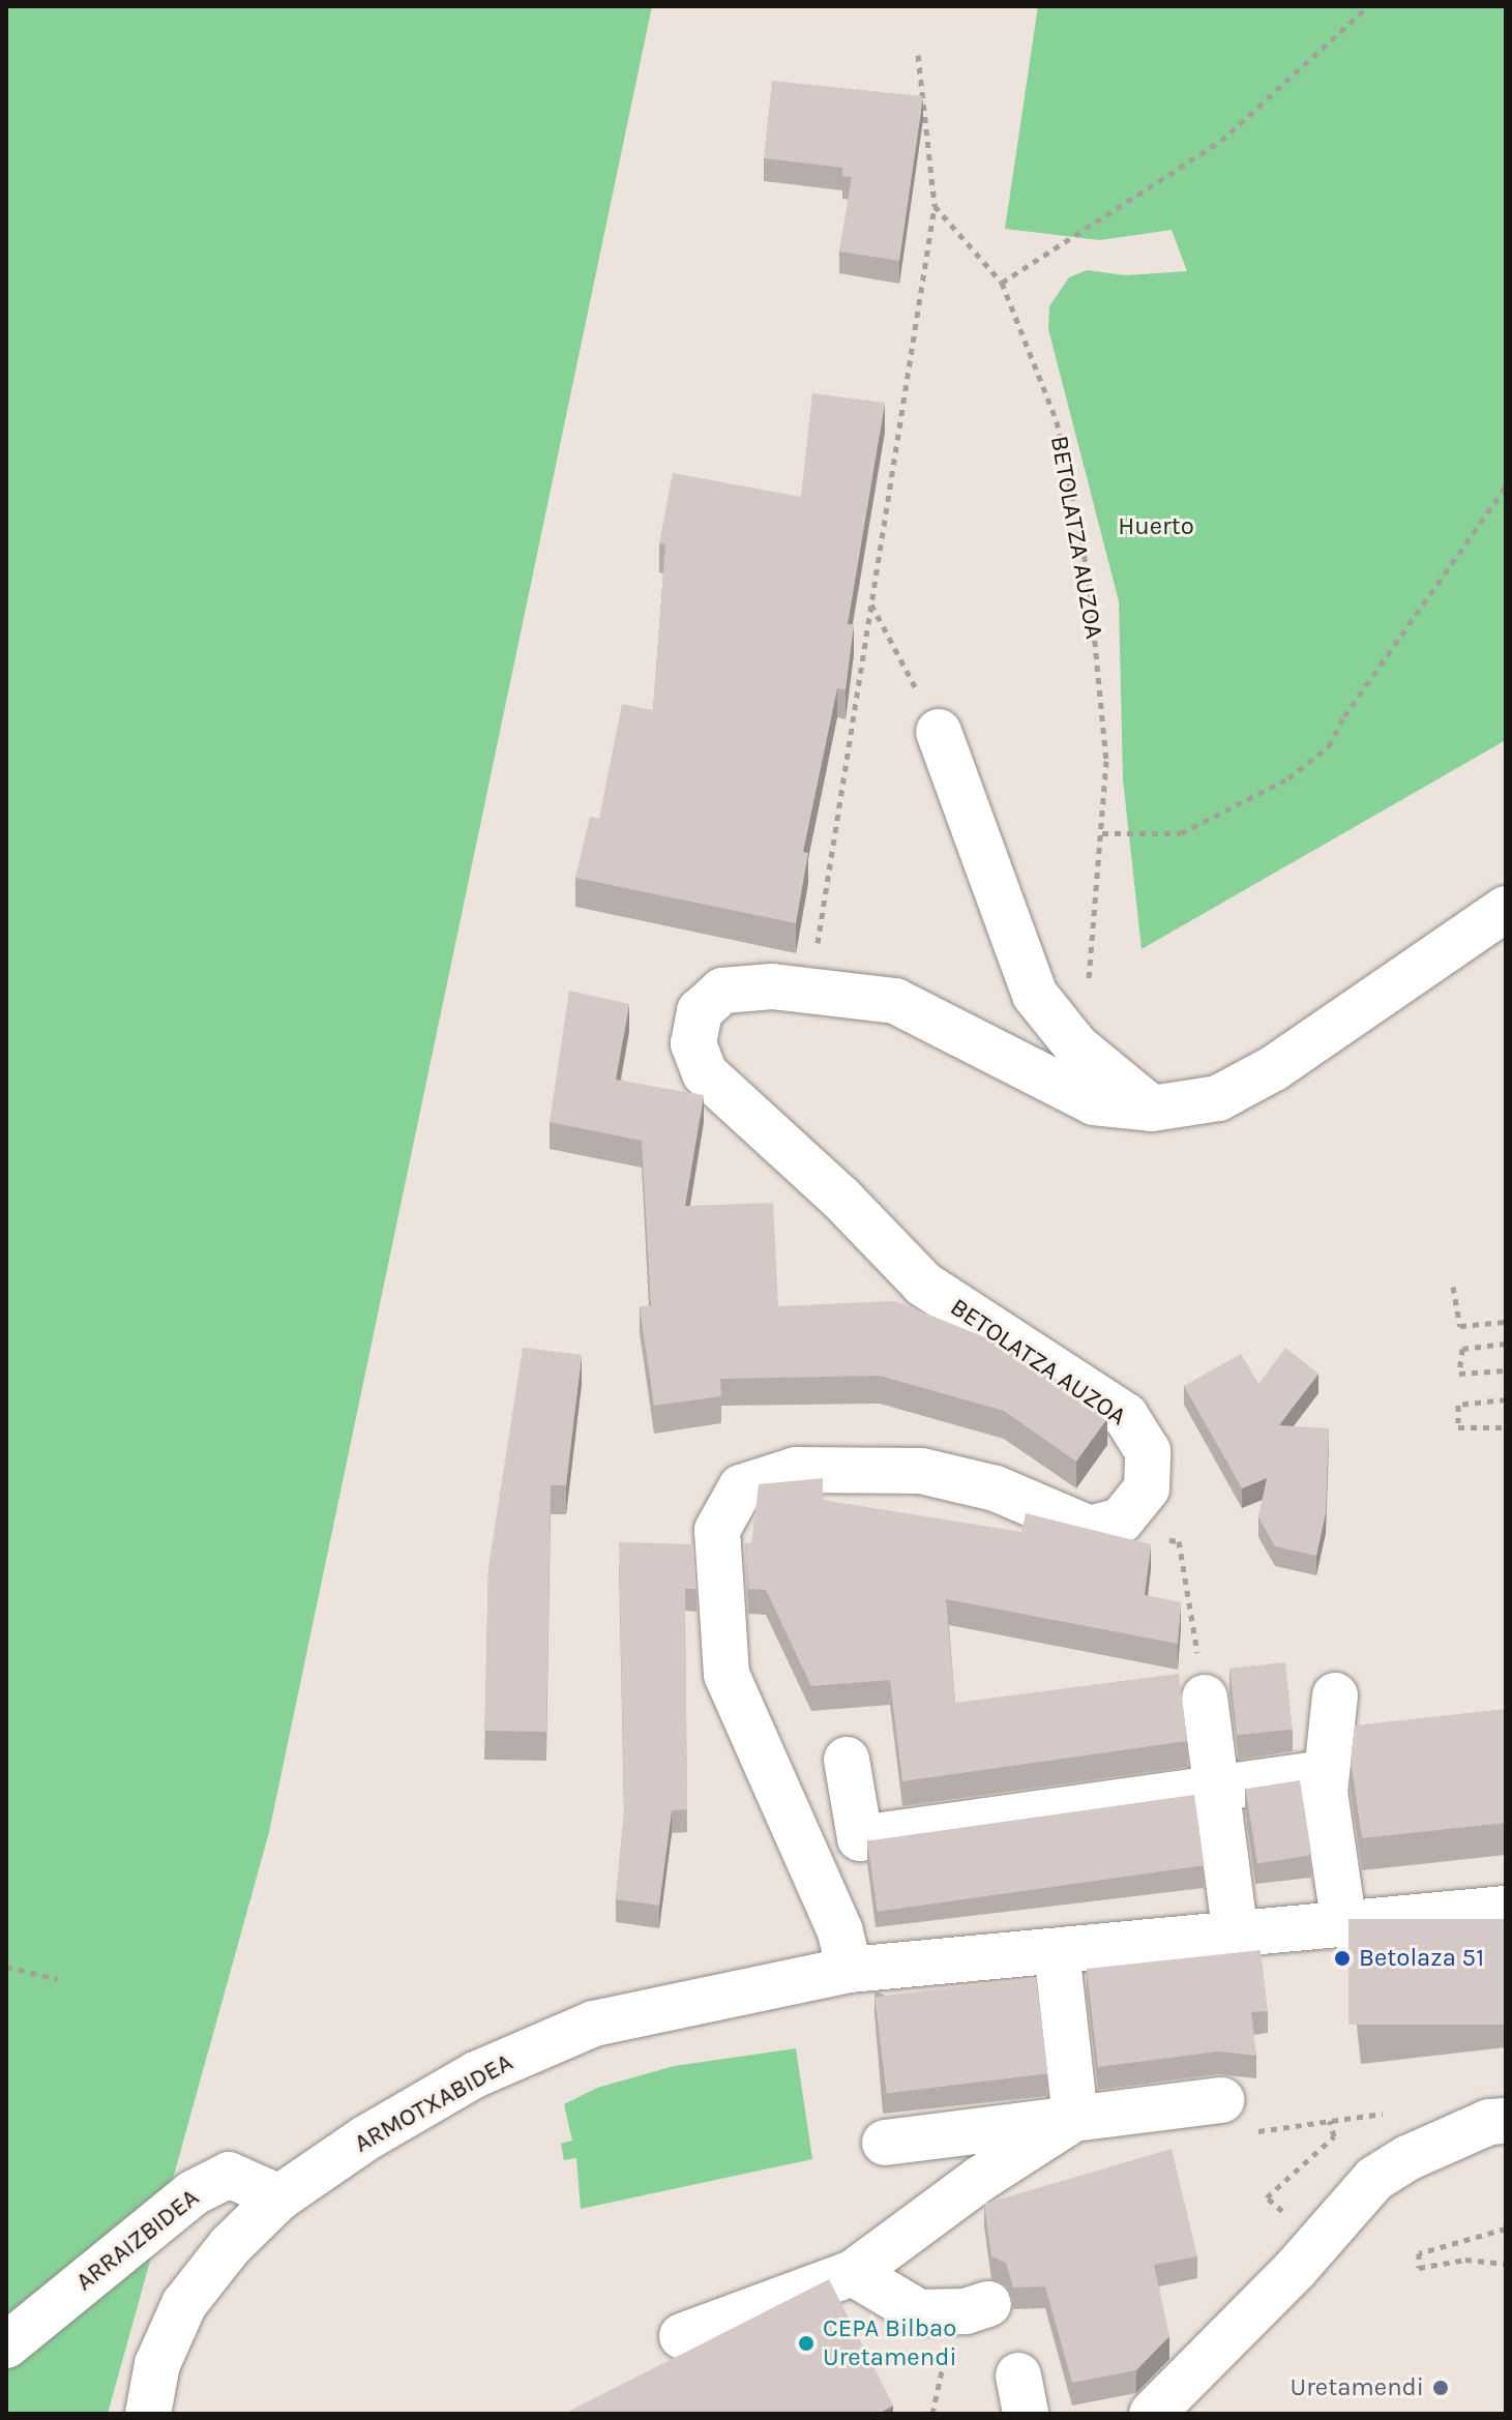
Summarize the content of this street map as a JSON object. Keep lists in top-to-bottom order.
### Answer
{
  "streets": {
    "street": ["BETOLATZA AUZOA", "ARMOTXABIDEA", "ARRAIZBIDEA"]
  },
  "crossings": [
    ["BETOLATZA AUZOA", "ARMOTXABIDEA"],
    ["ARMOTXABIDEA", "ARRAIZBIDEA"]
  ],
  "parks": ["Huerto"],
  "places": ["Betolaza 51", "CEPA Bilbao Uretamendi", "Uretamendi"]
}
